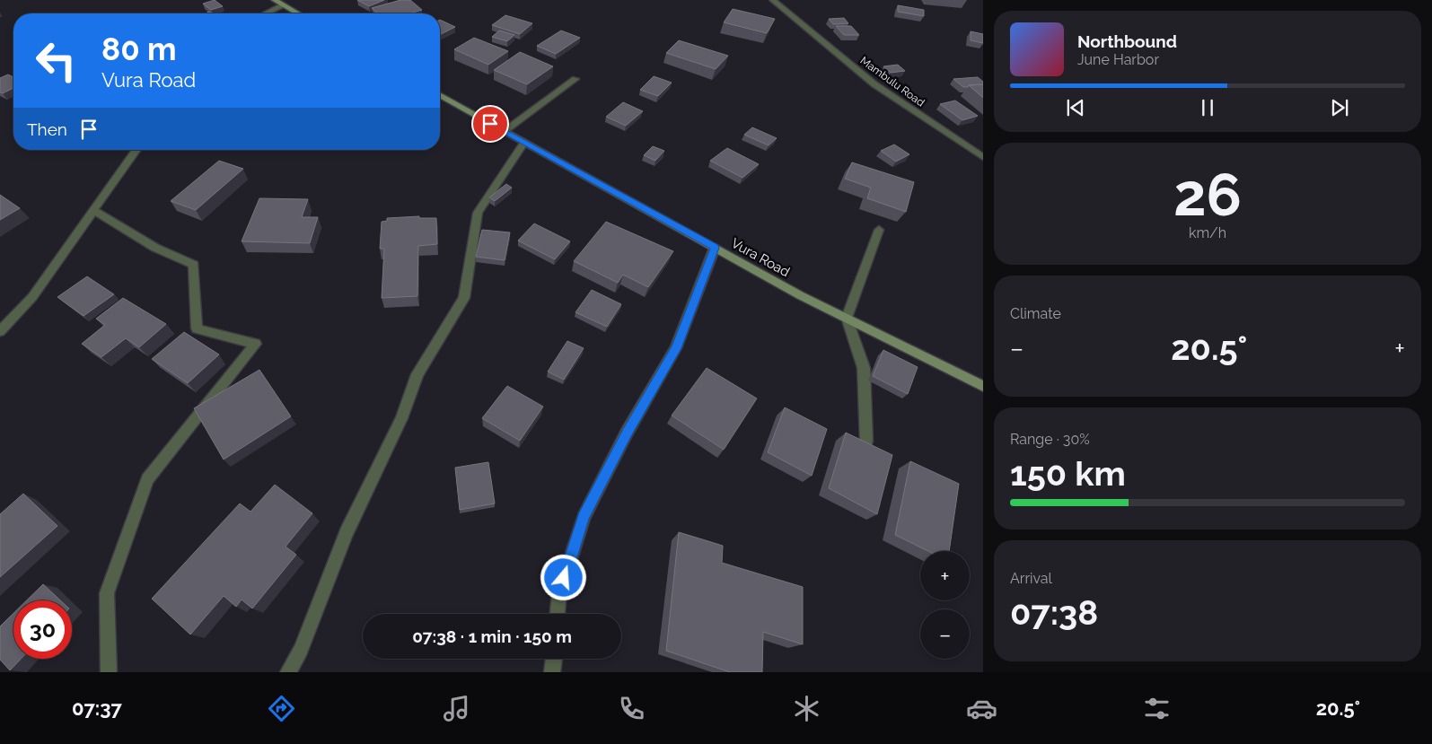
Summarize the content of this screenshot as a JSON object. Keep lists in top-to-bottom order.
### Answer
{
  "streets": {
    "street": ["Mambulu Road", "Vura Road"]
  },
  "page": {
    "turn": ["80 m", "Vura Road"],
    "song": ["Northbound", "June Harbor"],
    "then": "Then",
    "tile": [
      ["26", "km/h"],
      "Climate",
      ["Range · 30%", "150 km"],
      ["Arrival", "07:38"]
    ],
    "heat": ["−", "20.5°", "+"],
    "map_buttons": ["+", "−"],
    "limit": "30",
    "trip": "07:38 · 1 min · 150 m",
    "tabs": ["07:37", "20.5°"]
  }
}
